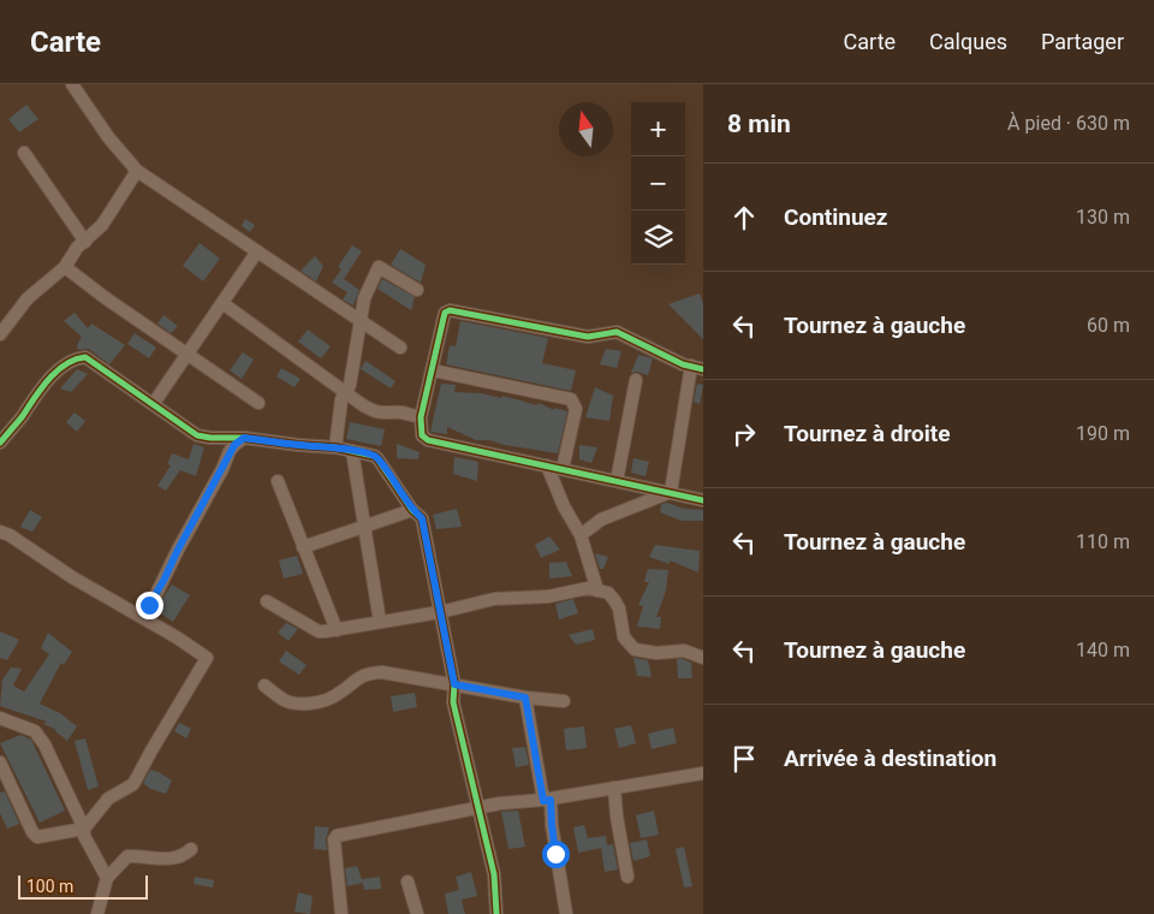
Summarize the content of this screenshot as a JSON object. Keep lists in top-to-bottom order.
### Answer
{
  "scale_bar": "100 m",
  "north": "top",
  "page": {
    "header": "Carte",
    "nav": ["Carte", "Calques", "Partager"],
    "heading": ["8 min", "À pied · 630 m"],
    "map_buttons": ["+", "−"],
    "list": [
      ["Continuez", "130 m"],
      ["Tournez à gauche", "60 m"],
      ["Tournez à droite", "190 m"],
      ["Tournez à gauche", "110 m"],
      ["Tournez à gauche", "140 m"],
      "Arrivée à destination"
    ],
    "scale": "100 m"
  }
}
